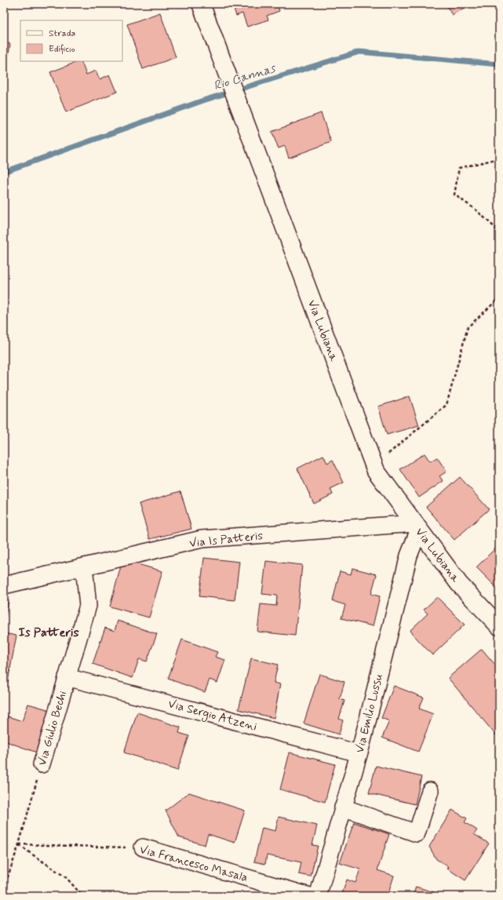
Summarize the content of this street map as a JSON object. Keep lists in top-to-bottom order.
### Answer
{
  "streets": {
    "street": [
      "Via Lubiana",
      "Via Is Patteris",
      "Via Emilio Lussu",
      "Via Sergio Atzeni",
      "Via Giulio Bechi",
      "Via Francesco Masala"
    ]
  },
  "crossings": [
    ["Via Lubiana", "Via Is Patteris"],
    ["Via Lubiana", "Via Emilio Lussu"],
    ["Via Is Patteris", "Via Emilio Lussu"],
    ["Via Is Patteris", "Via Giulio Bechi"],
    ["Via Emilio Lussu", "Via Sergio Atzeni"],
    ["Via Sergio Atzeni", "Via Giulio Bechi"],
    ["Via Giulio Bechi", "Via Francesco Masala"]
  ],
  "districts": ["Is Patteris"],
  "water": ["Rio Cannas"],
  "legend": ["Strada", "Edificio"]
}
